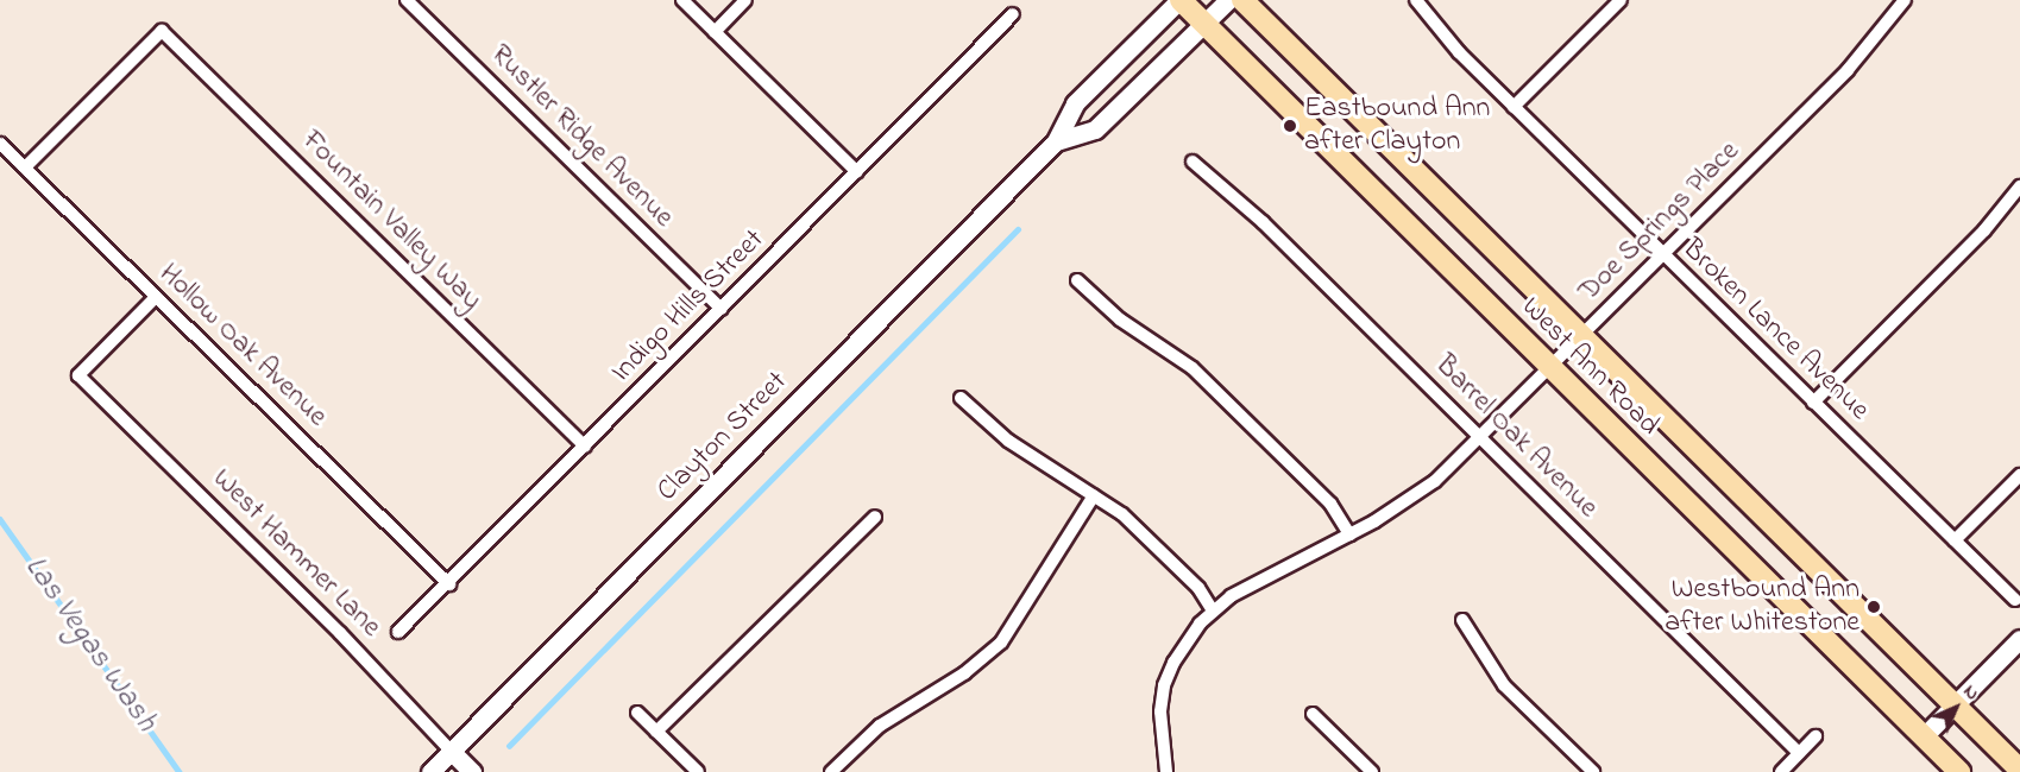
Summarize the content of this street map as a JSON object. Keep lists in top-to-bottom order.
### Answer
{
  "streets": {
    "main road": ["West Ann Road"],
    "street": [
      "Rustler Ridge Avenue",
      "Fountain Valley Way",
      "Doe Springs Place",
      "Indigo Hills Street",
      "Broken Lance Avenue",
      "Hollow Oak Avenue",
      "Clayton Street",
      "Barrel Oak Avenue",
      "West Hammer Lane"
    ]
  },
  "crossings": [
    ["Rustler Ridge Avenue", "Indigo Hills Street"],
    ["Fountain Valley Way", "Indigo Hills Street"],
    ["Fountain Valley Way", "Hollow Oak Avenue"],
    ["Doe Springs Place", "Broken Lance Avenue"],
    ["Doe Springs Place", "West Ann Road"],
    ["Doe Springs Place", "Barrel Oak Avenue"],
    ["Indigo Hills Street", "Hollow Oak Avenue"],
    ["Hollow Oak Avenue", "West Hammer Lane"],
    ["West Ann Road", "Clayton Street"],
    ["Clayton Street", "West Hammer Lane"]
  ],
  "water": ["Las Vegas Wash"],
  "places": ["Eastbound Ann after Clayton", "Westbound Ann after Whitestone"],
  "north": "top right"
}
